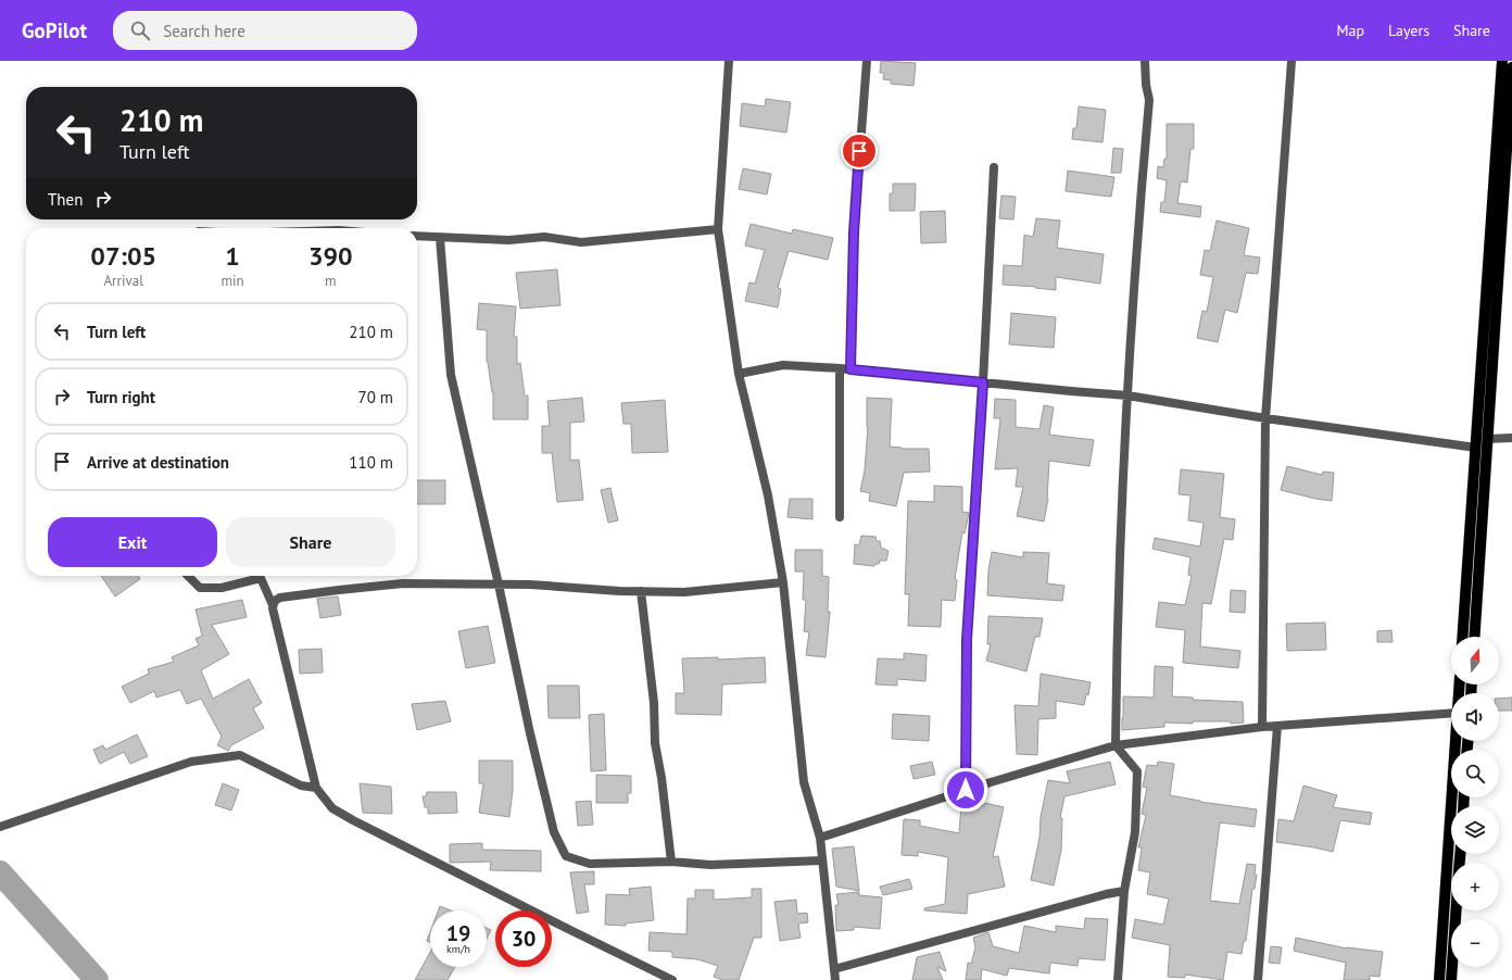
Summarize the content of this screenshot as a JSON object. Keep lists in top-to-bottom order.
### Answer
{
  "north": "top",
  "page": {
    "header": "GoPilot",
    "search": "Search here",
    "nav": ["Map", "Layers", "Share"],
    "turn": ["210 m", "Turn left"],
    "then": "Then",
    "eta": [
      "07:05",
      "Arrival",
      "1",
      "min",
      "390",
      "m"
    ],
    "list": [
      {
        "name": "Turn left",
        "value": "210 m"
      },
      {
        "name": "Turn right",
        "value": "70 m"
      },
      {
        "name": "Arrive at destination",
        "value": "110 m"
      }
    ],
    "buttons": ["Exit", "Share"],
    "map_buttons": ["+", "−"],
    "speed": "19 km/h",
    "limit": "30"
  }
}
